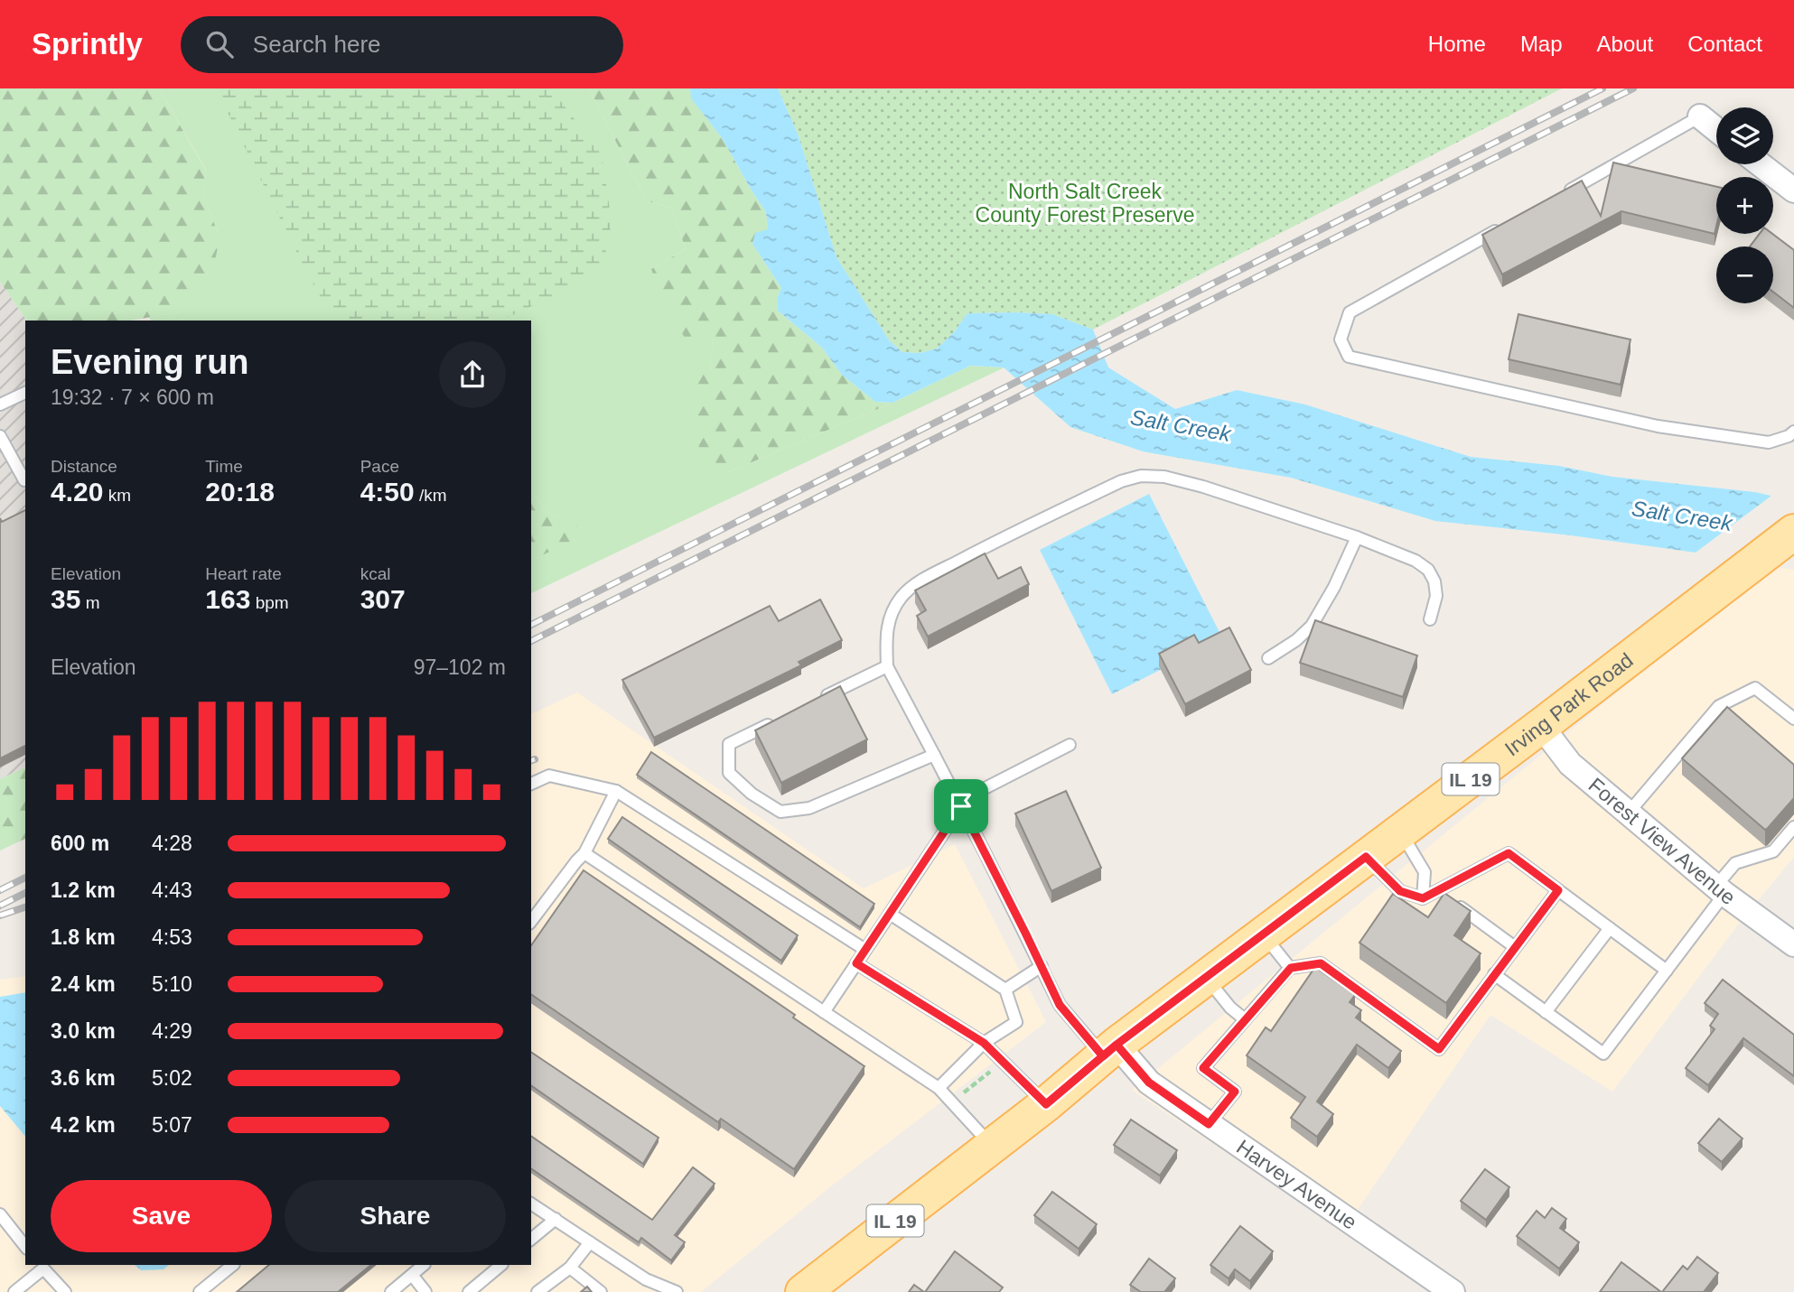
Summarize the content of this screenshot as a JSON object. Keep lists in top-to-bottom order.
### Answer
{
  "streets": {
    "main road": ["Irving Park Road", "IL 19"],
    "street": ["Forest View Avenue", "Harvey Avenue"]
  },
  "crossings": [
    ["Irving Park Road", "Forest View Avenue"],
    ["Irving Park Road", "Harvey Avenue"]
  ],
  "water": ["Salt Creek"],
  "parks": ["North Salt Creek County Forest Preserve"],
  "page": {
    "header": "Sprintly",
    "search": "Search here",
    "nav": [
      "Home",
      "Map",
      "About",
      "Contact"
    ],
    "map_buttons": ["+", "−"],
    "heading": ["Evening run", "19:32 · 7 × 600 m"],
    "stats": [
      ["Distance", "4.20 km"],
      ["Time", "20:18"],
      ["Pace", "4:50 /km"],
      ["Elevation", "35 m"],
      ["Heart rate", "163 bpm"],
      ["kcal", "307"]
    ],
    "chart": ["Elevation", "97–102 m"],
    "list": [
      {
        "name": "600 m",
        "note": "4:28"
      },
      {
        "name": "1.2 km",
        "note": "4:43"
      },
      {
        "name": "1.8 km",
        "note": "4:53"
      },
      {
        "name": "2.4 km",
        "note": "5:10"
      },
      {
        "name": "3.0 km",
        "note": "4:29"
      },
      {
        "name": "3.6 km",
        "note": "5:02"
      },
      {
        "name": "4.2 km",
        "note": "5:07"
      }
    ],
    "buttons": ["Save", "Share"]
  }
}
